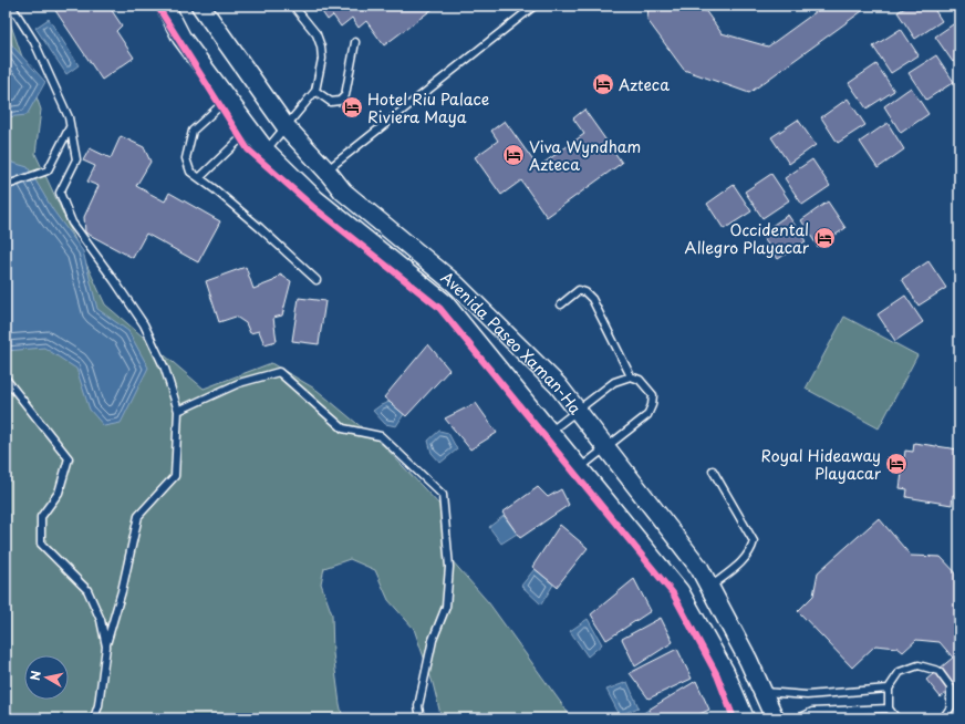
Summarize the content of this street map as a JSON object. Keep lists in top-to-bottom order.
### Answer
{
  "streets": {
    "main road": ["Avenida Paseo Xaman-Ha"]
  },
  "places": {
    "hotel": [
      "Azteca",
      "Hotel Riu Palace Riviera Maya",
      "Viva Wyndham Azteca",
      "Occidental Allegro Playacar",
      "Royal Hideaway Playacar"
    ]
  },
  "north": "left"
}
